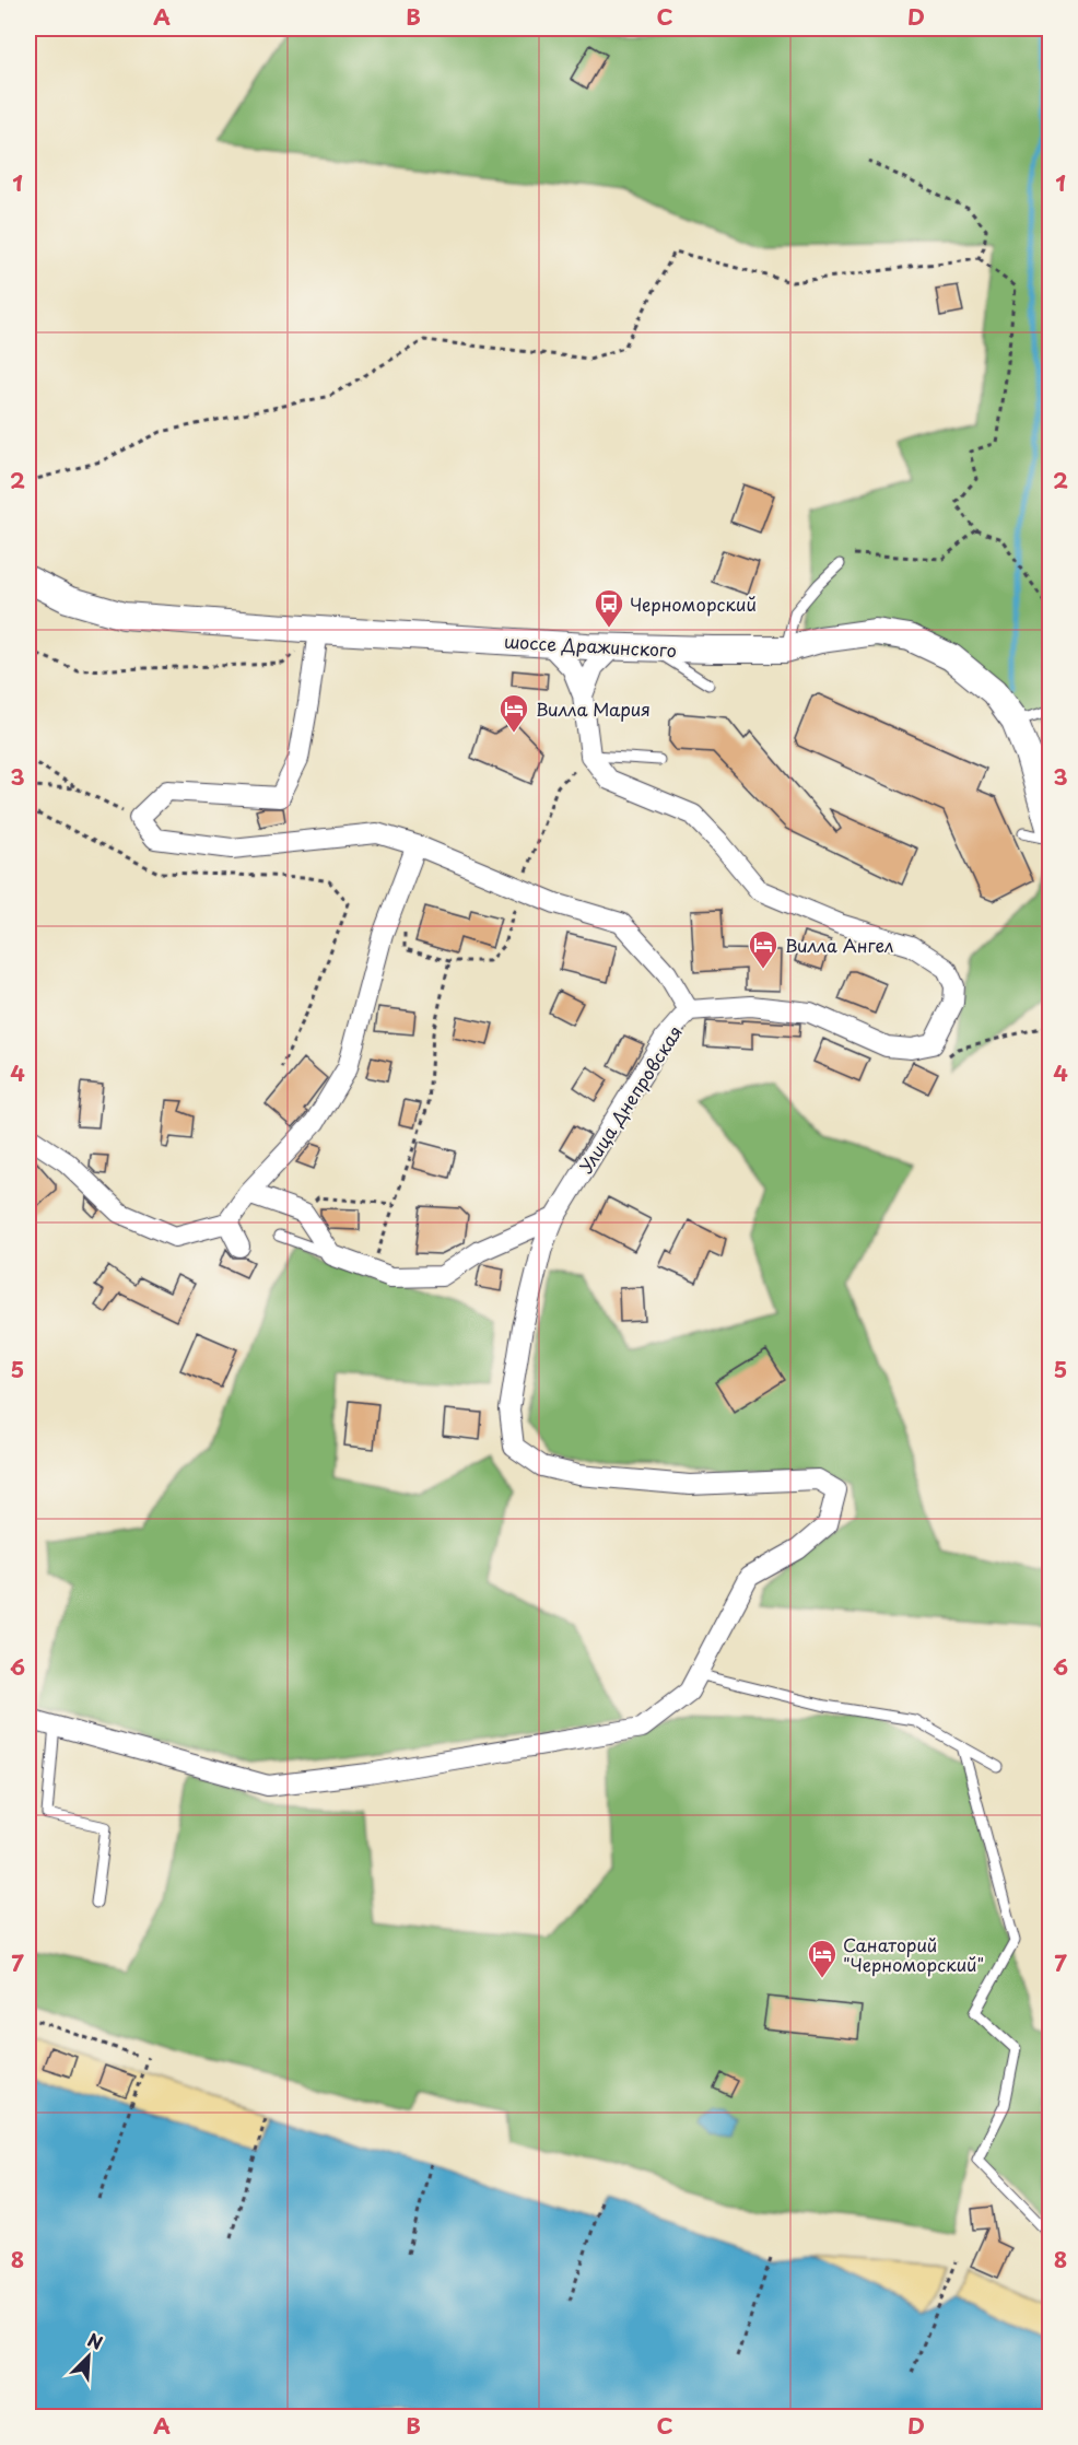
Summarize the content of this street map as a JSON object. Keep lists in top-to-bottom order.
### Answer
{
  "streets": {
    "main road": ["шоссе Дражинского"],
    "street": ["Улица Днепровская"]
  },
  "places": {
    "bus stop": ["Черноморский"],
    "hotel": ["Вилла Мария", "Вилла Ангел", "Санаторий \"Черноморский\""]
  },
  "north": "top right",
  "grid": {
    "columns": [
      "A",
      "B",
      "C",
      "D"
    ],
    "rows": [
      "1",
      "2",
      "3",
      "4",
      "5",
      "6",
      "7",
      "8"
    ]
  }
}
